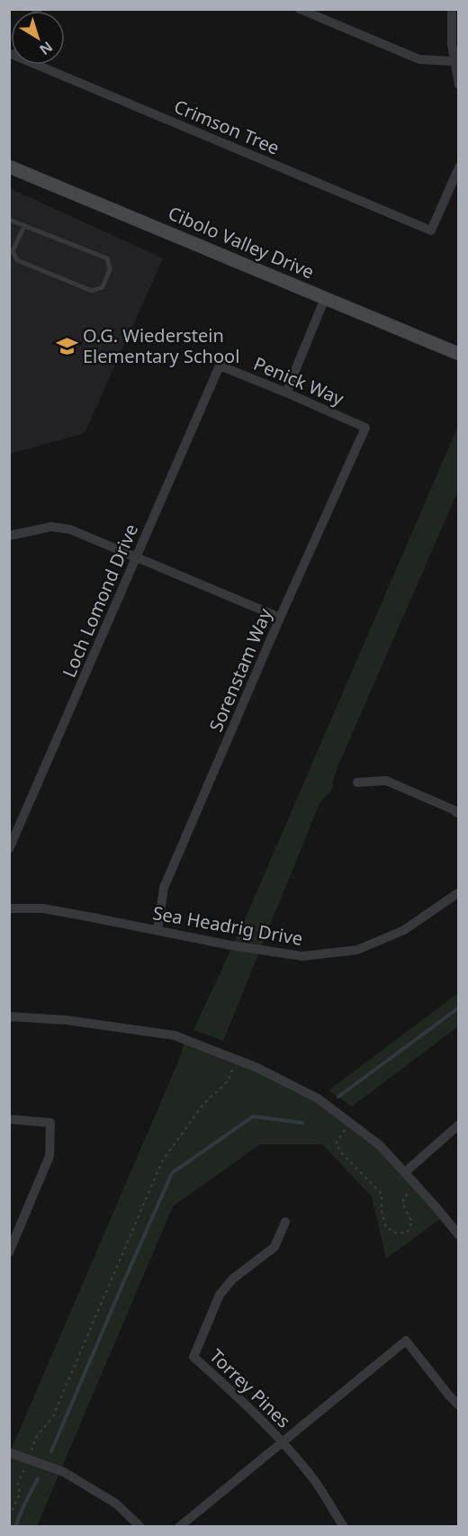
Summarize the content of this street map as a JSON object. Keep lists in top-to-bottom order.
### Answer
{
  "streets": {
    "main road": ["Cibolo Valley Drive"],
    "street": [
      "Crimson Tree",
      "Penick Way",
      "Loch Lomond Drive",
      "Sorenstam Way",
      "Sea Headrig Drive",
      "Torrey Pines"
    ]
  },
  "crossings": [
    ["Penick Way", "Loch Lomond Drive"],
    ["Penick Way", "Sorenstam Way"],
    ["Sorenstam Way", "Sea Headrig Drive"]
  ],
  "places": {
    "school or university": ["O.G. Wiederstein Elementary School"]
  },
  "north": "bottom right"
}
